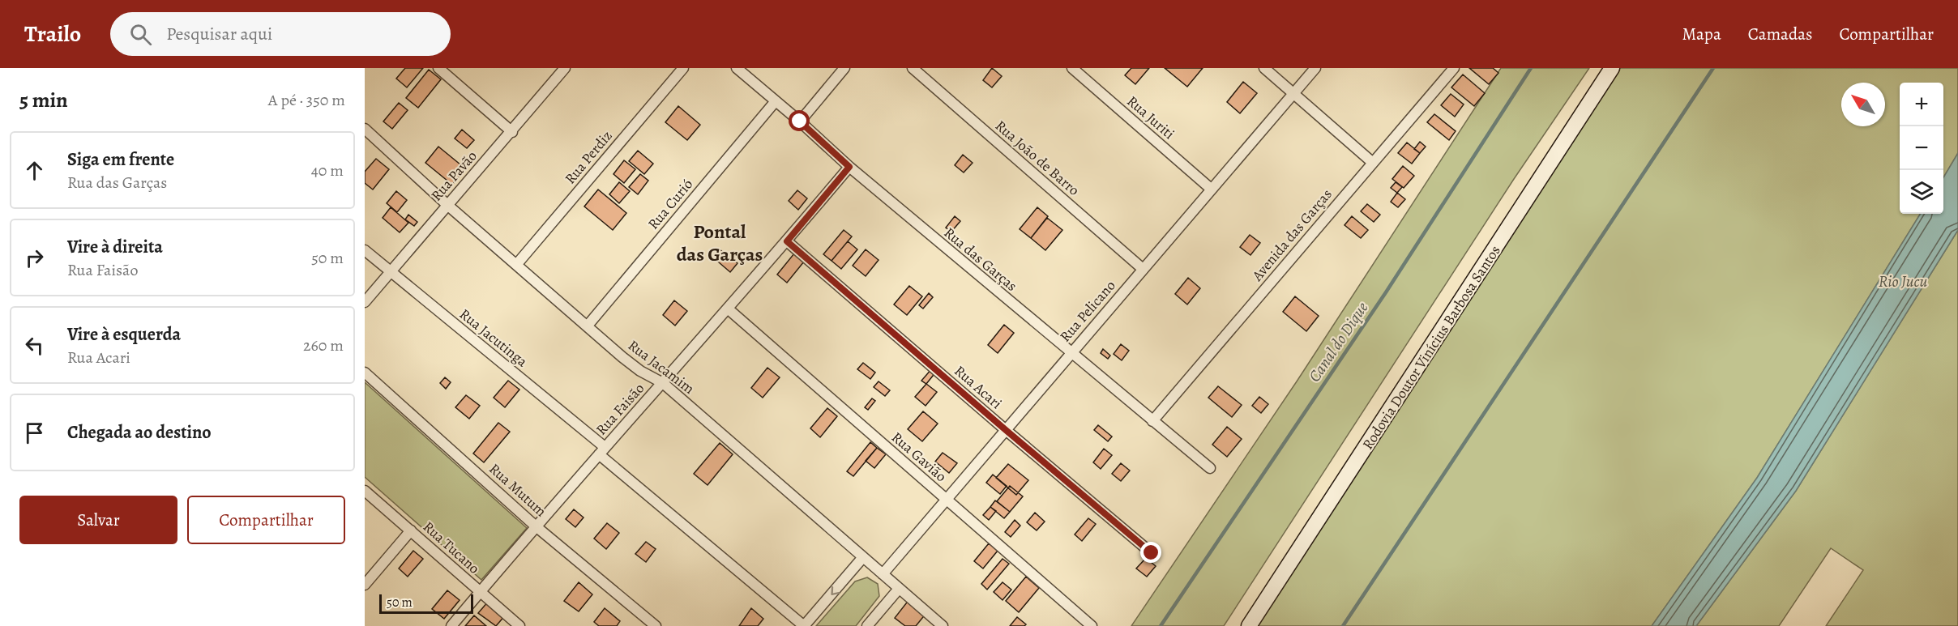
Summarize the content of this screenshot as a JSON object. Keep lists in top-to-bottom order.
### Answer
{
  "streets": {
    "main road": ["Rodovia Doutor Vinícius Barbosa Santos"],
    "street": [
      "Rua Juriti",
      "Rua Perdiz",
      "Rua João de Barro",
      "Rua Pavão",
      "Rua Curió",
      "Avenida das Garças",
      "Rua das Garças",
      "Rua Pelicano",
      "Rua Jacutinga",
      "Rua Jacamim",
      "Rua Acari",
      "Rua Faisão",
      "Rua Gavião",
      "Rua Mutum",
      "Rua Tucano"
    ]
  },
  "crossings": [
    ["Rua Juriti", "Rua Pelicano"],
    ["Rua Perdiz", "Rua Jacamim"],
    ["Rua João de Barro", "Rua Pelicano"],
    ["Rua Pavão", "Rua Jacutinga"],
    ["Rua Pavão", "Rua Jacamim"],
    ["Rua Curió", "Rua das Garças"],
    ["Rua Curió", "Rua Jacamim"],
    ["Avenida das Garças", "Rua das Garças"],
    ["Rua das Garças", "Rua Pelicano"],
    ["Rua das Garças", "Rua Faisão"],
    ["Rua Pelicano", "Rua Jacamim"],
    ["Rua Pelicano", "Rua Acari"],
    ["Rua Pelicano", "Rua Gavião"],
    ["Rua Jacutinga", "Rua Faisão"],
    ["Rua Jacamim", "Rua Faisão"],
    ["Rua Acari", "Rua Faisão"],
    ["Rua Faisão", "Rua Gavião"],
    ["Rua Faisão", "Rua Mutum"],
    ["Rua Faisão", "Rua Tucano"]
  ],
  "districts": ["Pontal das Garças"],
  "water": ["Rio Jucu", "Canal do Dique"],
  "scale_bar": "50 m",
  "north": "top left",
  "page": {
    "header": "Trailo",
    "search": "Pesquisar aqui",
    "nav": ["Mapa", "Camadas", "Compartilhar"],
    "heading": ["5 min", "A pé · 350 m"],
    "map_buttons": ["+", "−"],
    "list": [
      ["Siga em frente", "Rua das Garças", "40 m"],
      ["Vire à direita", "Rua Faisão", "50 m"],
      ["Vire à esquerda", "Rua Acari", "260 m"],
      "Chegada ao destino"
    ],
    "buttons": ["Salvar", "Compartilhar"],
    "scale": "50 m"
  }
}
